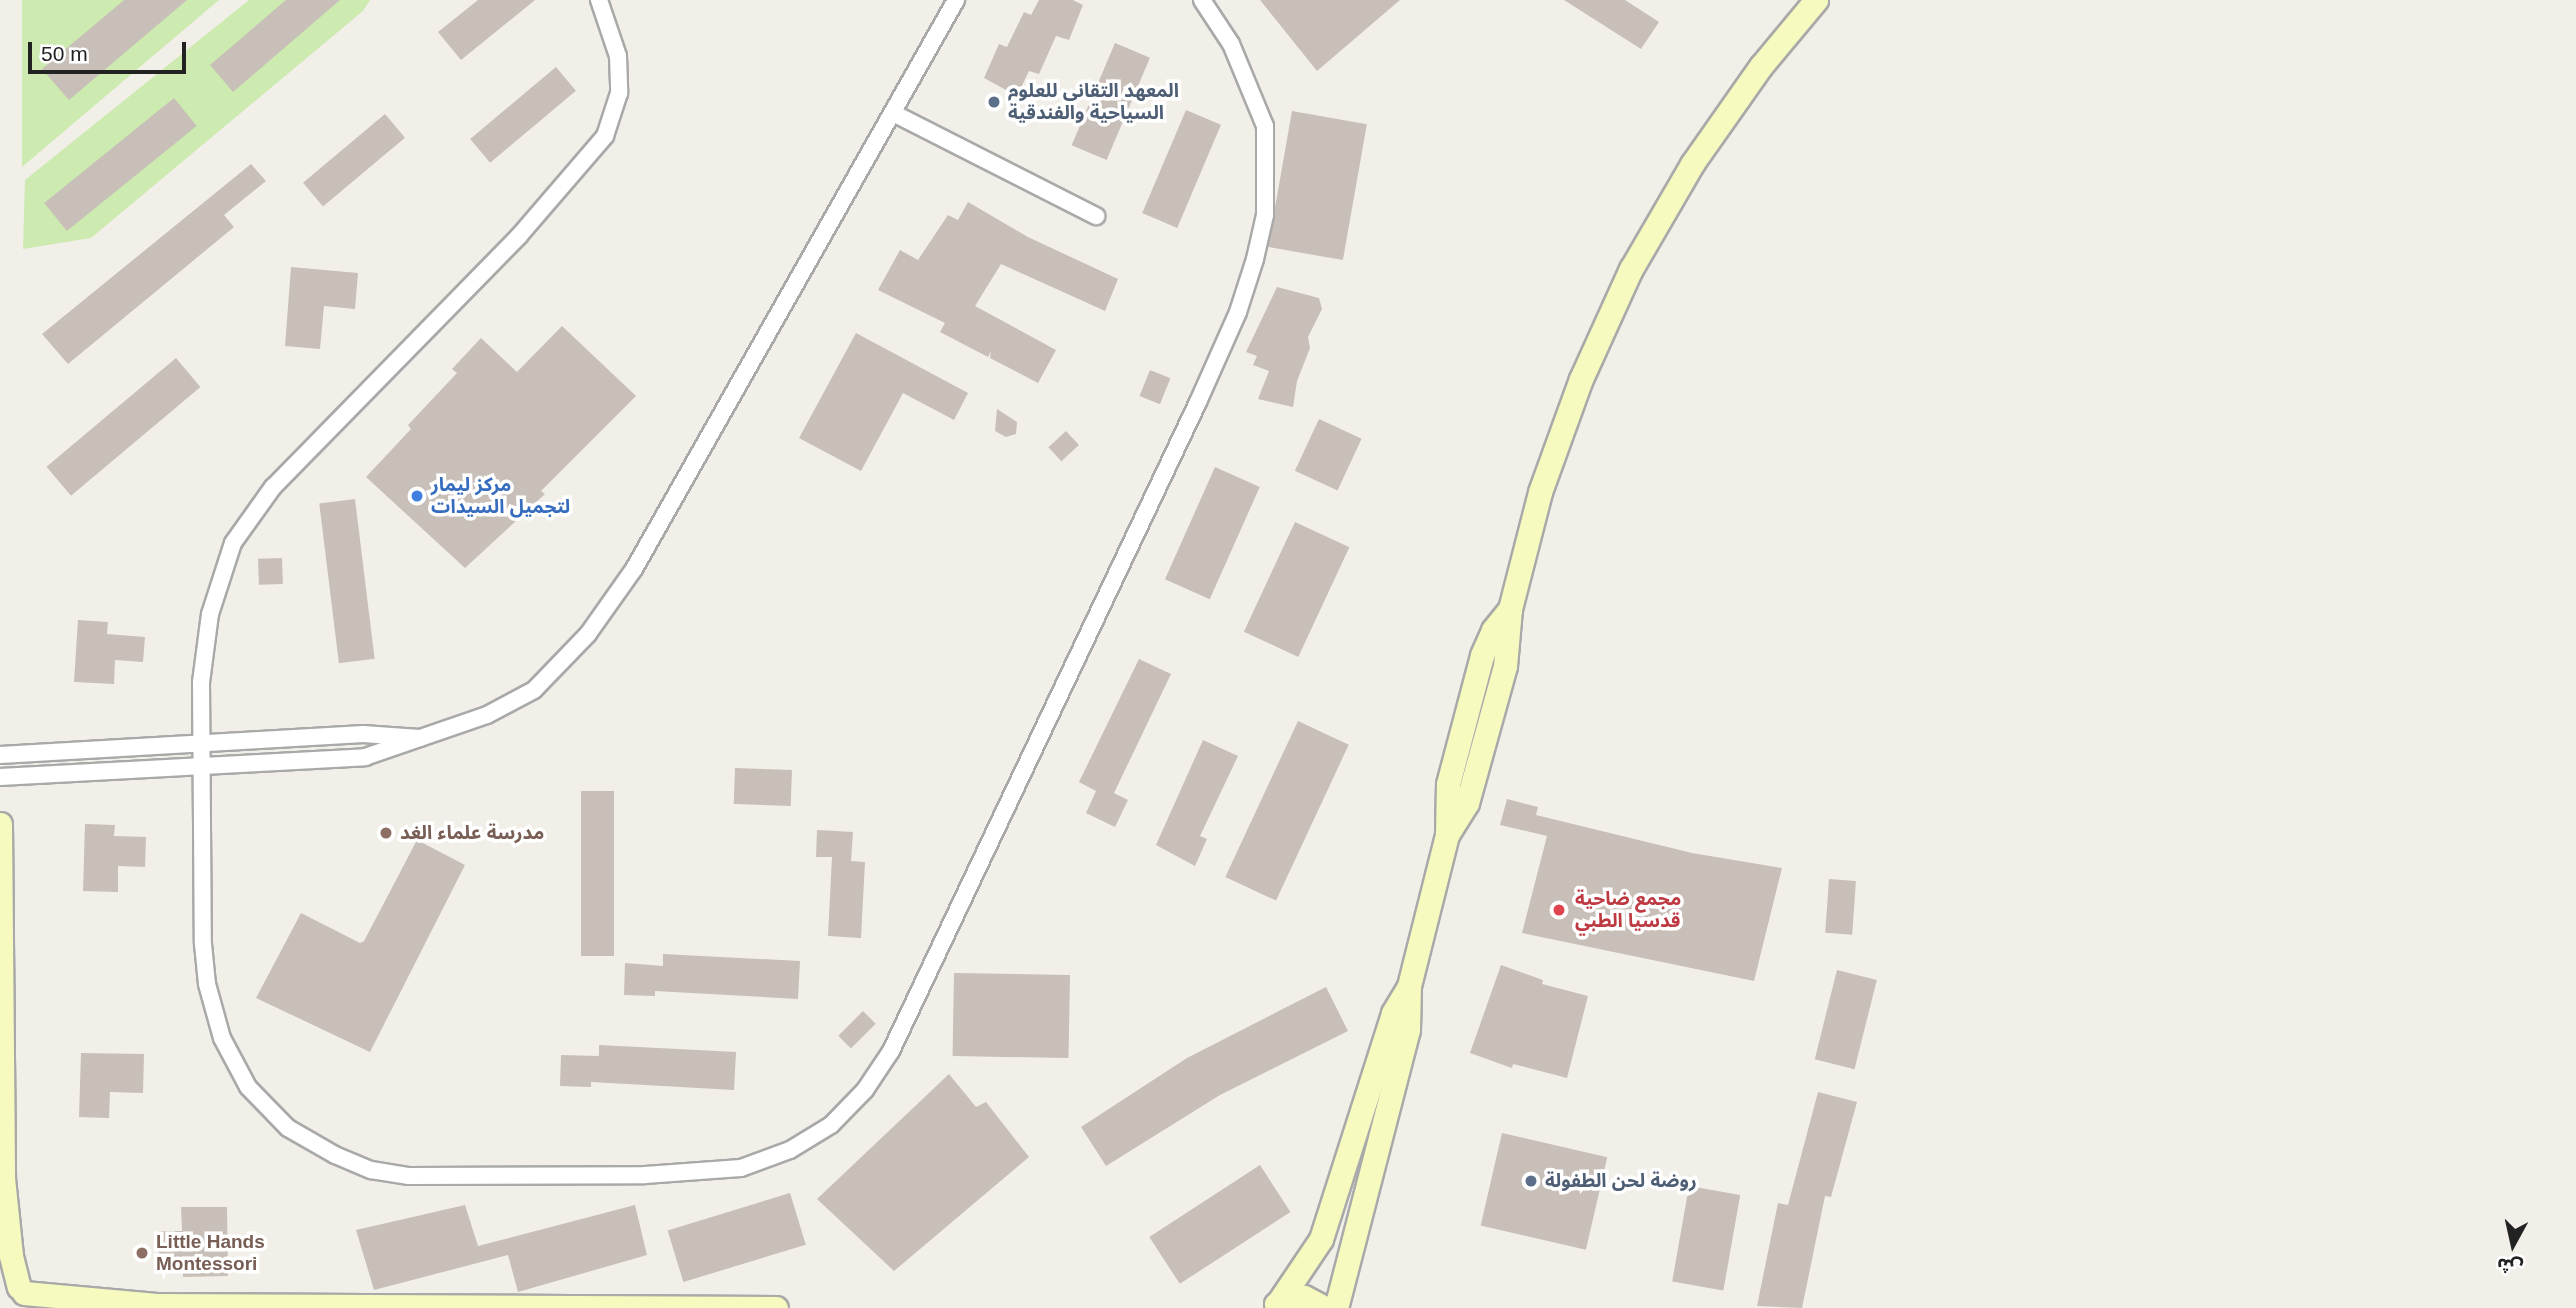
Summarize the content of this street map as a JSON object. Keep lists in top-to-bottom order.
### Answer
{
  "places": [
    "المعهد التقاني للعلوم السياحية والفندقية",
    "مركز ليمار لتجميل السيدات",
    "مدرسة علماء الغد",
    "مجمع ضاحية قدسيا الطبي",
    "روضة لحن الطفولة",
    "Little Hands Montessori"
  ],
  "scale_bar": "50 m",
  "north": "bottom"
}
